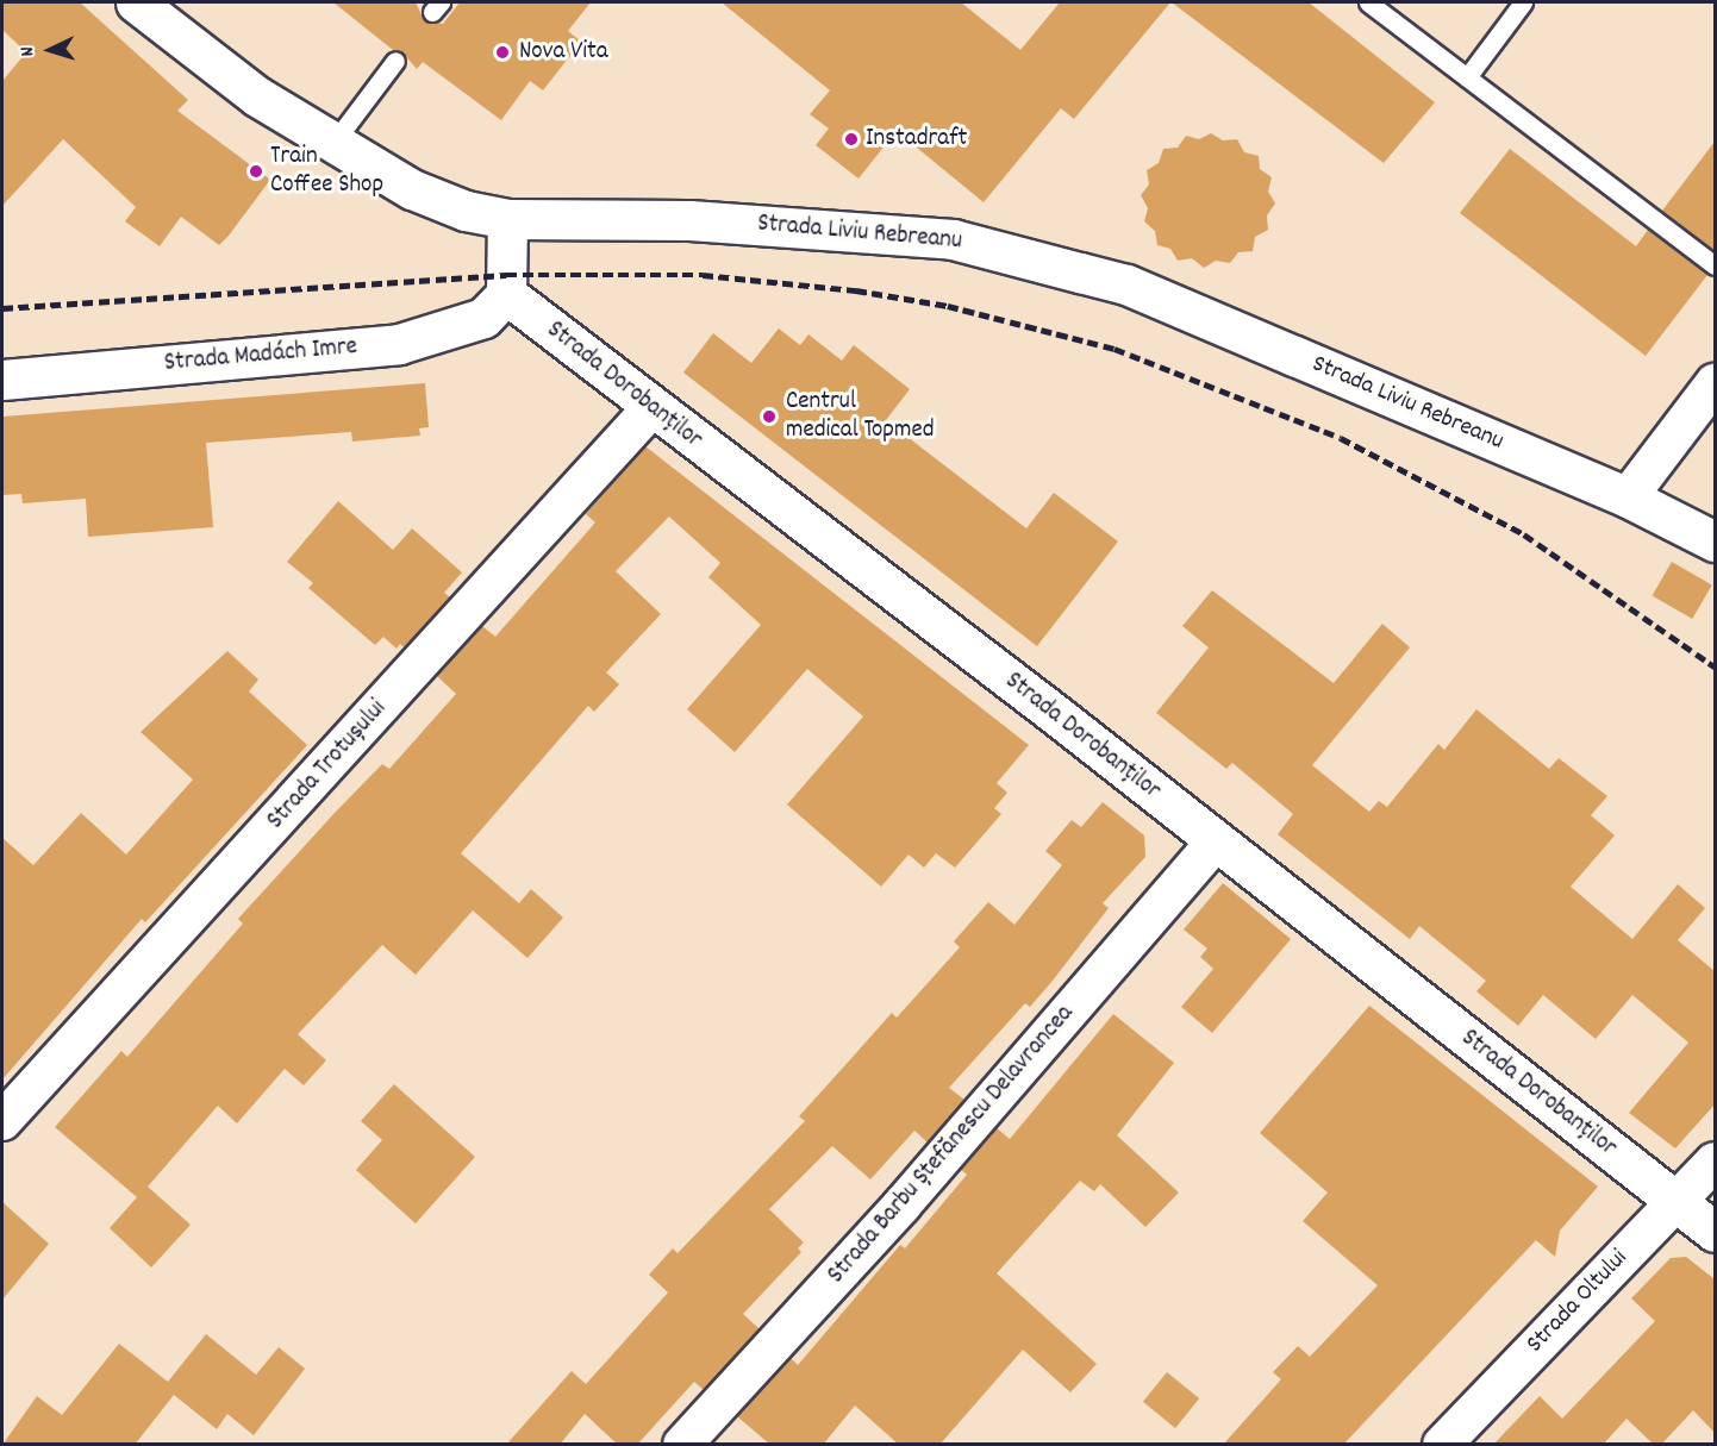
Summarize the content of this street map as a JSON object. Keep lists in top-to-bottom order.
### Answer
{
  "streets": {
    "street": [
      "Strada Liviu Rebreanu",
      "Strada Madách Imre",
      "Strada Dorobanților",
      "Strada Trotușului",
      "Strada Barbu Ștefănescu Delavrancea",
      "Strada Oltului"
    ]
  },
  "crossings": [
    ["Strada Madách Imre", "Strada Dorobanților"],
    ["Strada Dorobanților", "Strada Trotușului"],
    ["Strada Dorobanților", "Strada Barbu Ștefănescu Delavrancea"],
    ["Strada Dorobanților", "Strada Oltului"]
  ],
  "places": [
    "Nova Vita",
    "Instadraft",
    "Train Coffee Shop",
    "Centrul medical Topmed"
  ],
  "north": "left"
}
